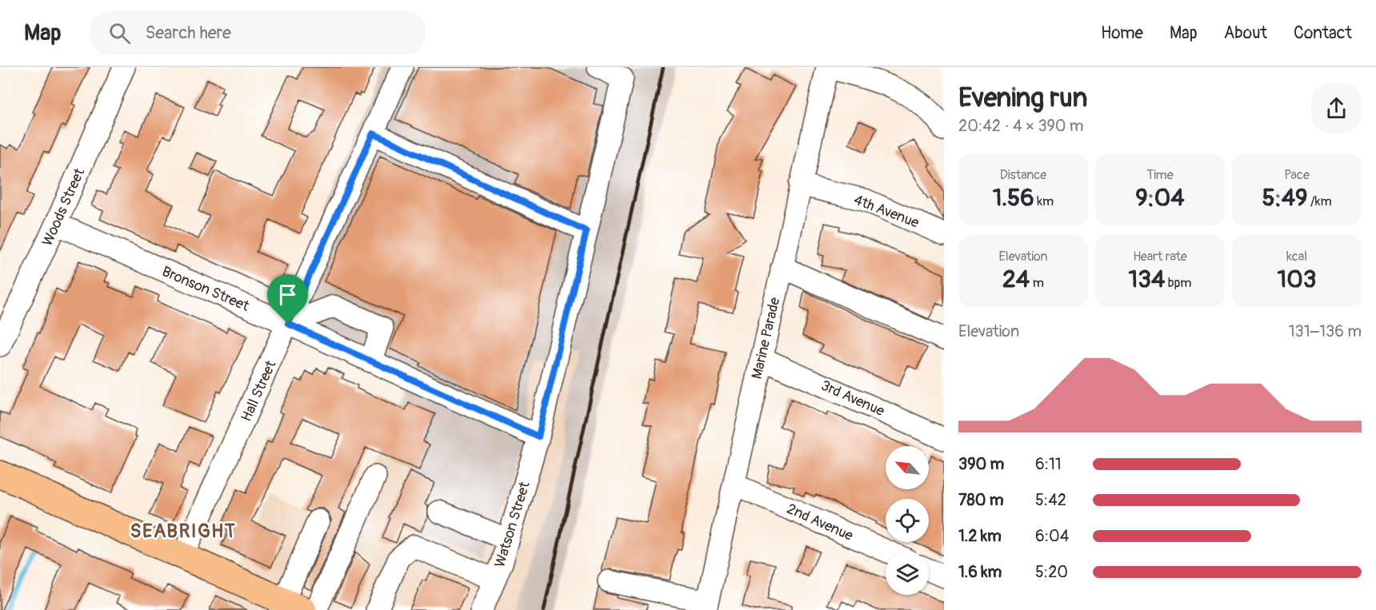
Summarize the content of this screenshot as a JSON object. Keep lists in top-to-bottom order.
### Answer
{
  "streets": {
    "street": [
      "Woods Street",
      "4th Avenue",
      "Bronson Street",
      "Marine Parade",
      "Hall Street",
      "3rd Avenue",
      "2nd Avenue",
      "Watson Street"
    ]
  },
  "crossings": [
    ["Woods Street", "Bronson Street"],
    ["4th Avenue", "Marine Parade"],
    ["Bronson Street", "Hall Street"],
    ["Bronson Street", "Watson Street"],
    ["Marine Parade", "3rd Avenue"],
    ["Marine Parade", "2nd Avenue"]
  ],
  "districts": ["SEABRIGHT"],
  "north": "top left",
  "page": {
    "header": "Map",
    "search": "Search here",
    "nav": [
      "Home",
      "Map",
      "About",
      "Contact"
    ],
    "heading": ["Evening run", "20:42 · 4 × 390 m"],
    "stats": [
      ["Distance", "1.56 km"],
      ["Time", "9:04"],
      ["Pace", "5:49 /km"],
      ["Elevation", "24 m"],
      ["Heart rate", "134 bpm"],
      ["kcal", "103"]
    ],
    "chart": ["Elevation", "131–136 m"],
    "list": [
      {
        "name": "390 m",
        "note": "6:11"
      },
      {
        "name": "780 m",
        "note": "5:42"
      },
      {
        "name": "1.2 km",
        "note": "6:04"
      },
      {
        "name": "1.6 km",
        "note": "5:20"
      }
    ]
  }
}
